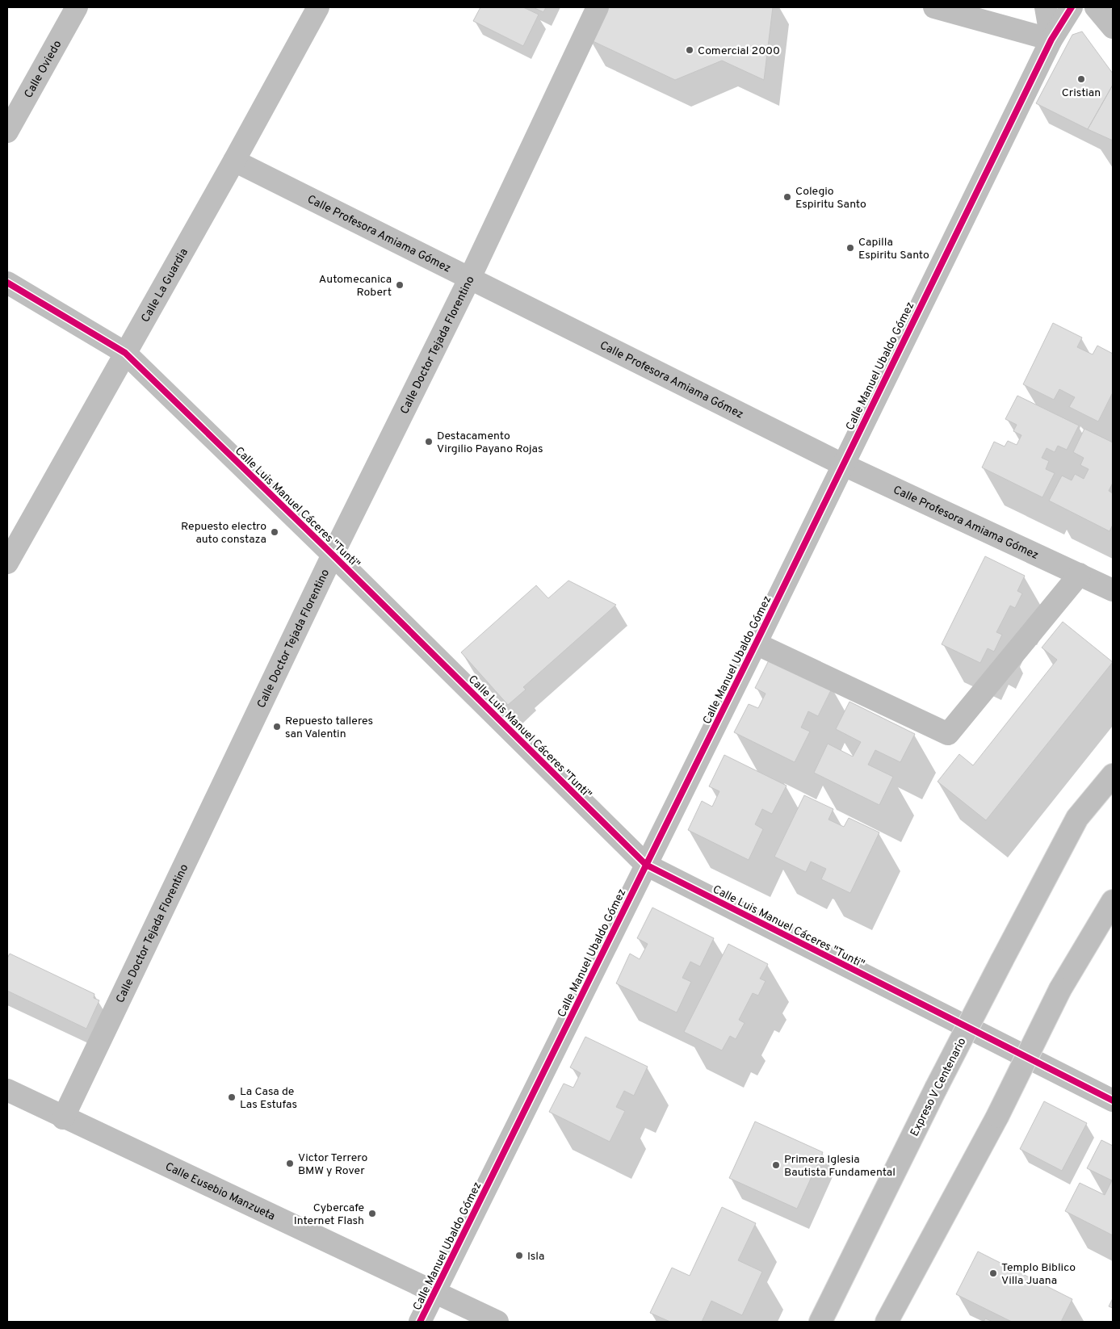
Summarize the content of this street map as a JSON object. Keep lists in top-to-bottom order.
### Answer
{
  "streets": {
    "street": [
      "Calle Oviedo",
      "Calle Profesora Amiama Gómez",
      "Calle La Guardia",
      "Calle Doctor Tejada Florentino",
      "Calle Manuel Ubaldo Gómez",
      "Calle Luis Manuel Cáceres \"Tunti\"",
      "Expreso V Centenario",
      "Calle Eusebio Manzueta"
    ]
  },
  "crossings": [
    ["Calle Profesora Amiama Gómez", "Calle La Guardia"],
    ["Calle Profesora Amiama Gómez", "Calle Doctor Tejada Florentino"],
    ["Calle Profesora Amiama Gómez", "Calle Manuel Ubaldo Gómez"],
    ["Calle La Guardia", "Calle Luis Manuel Cáceres \"Tunti\""],
    ["Calle Doctor Tejada Florentino", "Calle Luis Manuel Cáceres \"Tunti\""],
    ["Calle Doctor Tejada Florentino", "Calle Eusebio Manzueta"],
    ["Calle Manuel Ubaldo Gómez", "Calle Luis Manuel Cáceres \"Tunti\""],
    ["Calle Manuel Ubaldo Gómez", "Calle Eusebio Manzueta"]
  ],
  "places": [
    "Comercial 2000",
    "Cristian",
    "Colegio Espiritu Santo",
    "Capilla Espiritu Santo",
    "Automecanica Robert",
    "Destacamento Virgilio Payano Rojas",
    "Repuesto electro auto constaza",
    "Repuesto talleres san Valentin",
    "La Casa de Las Estufas",
    "Victor Terrero BMW y Rover",
    "Primera Iglesia Bautista Fundamental",
    "Cybercafe Internet Flash",
    "Isla",
    "Templo Biblico Villa Juana"
  ]
}
